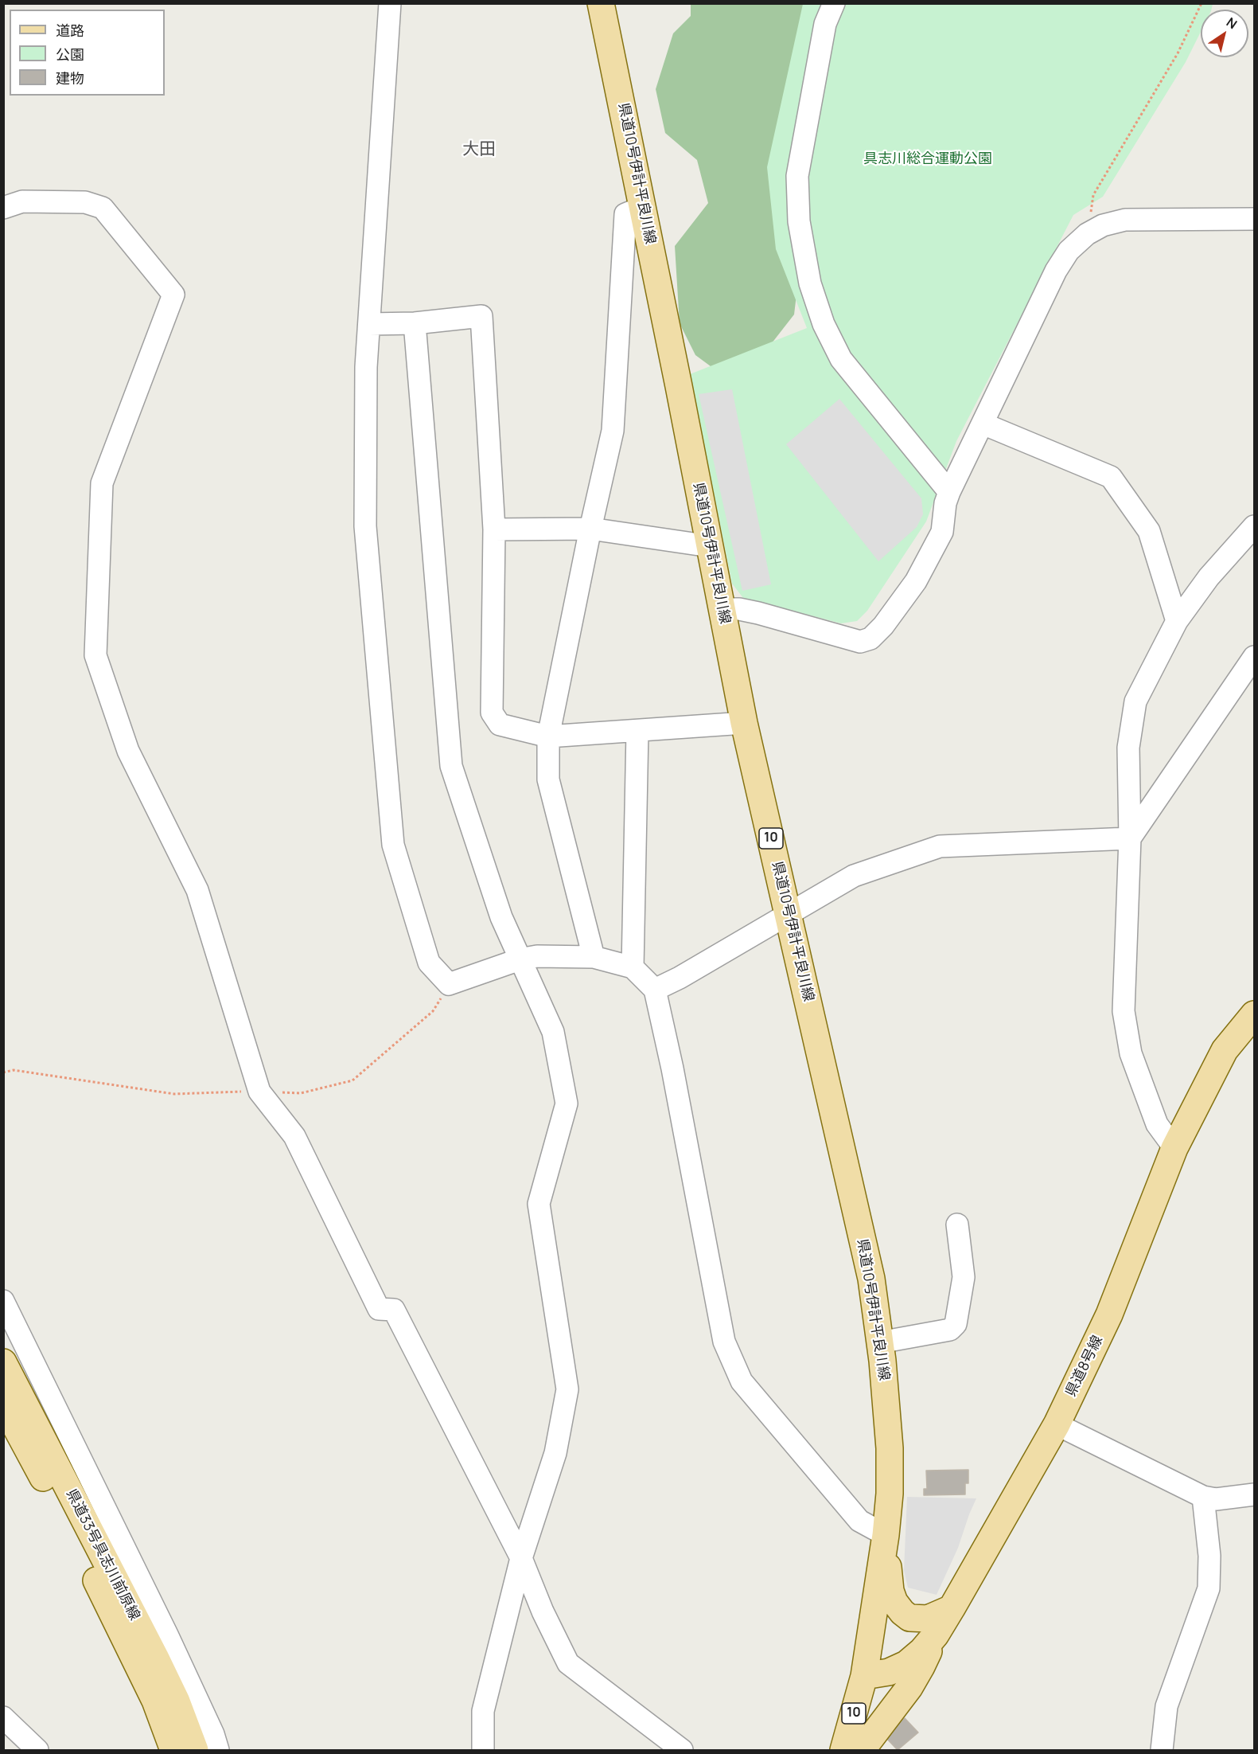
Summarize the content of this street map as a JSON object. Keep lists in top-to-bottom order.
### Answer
{
  "streets": {
    "main road": [
      "県道10号伊計平良川線",
      "10",
      "県道8号線",
      "県道33号具志川前原線"
    ]
  },
  "crossings": [
    ["県道10号伊計平良川線", "県道8号線"]
  ],
  "districts": ["大田"],
  "parks": ["具志川総合運動公園"],
  "legend": ["道路", "公園", "建物"],
  "north": "top right"
}
